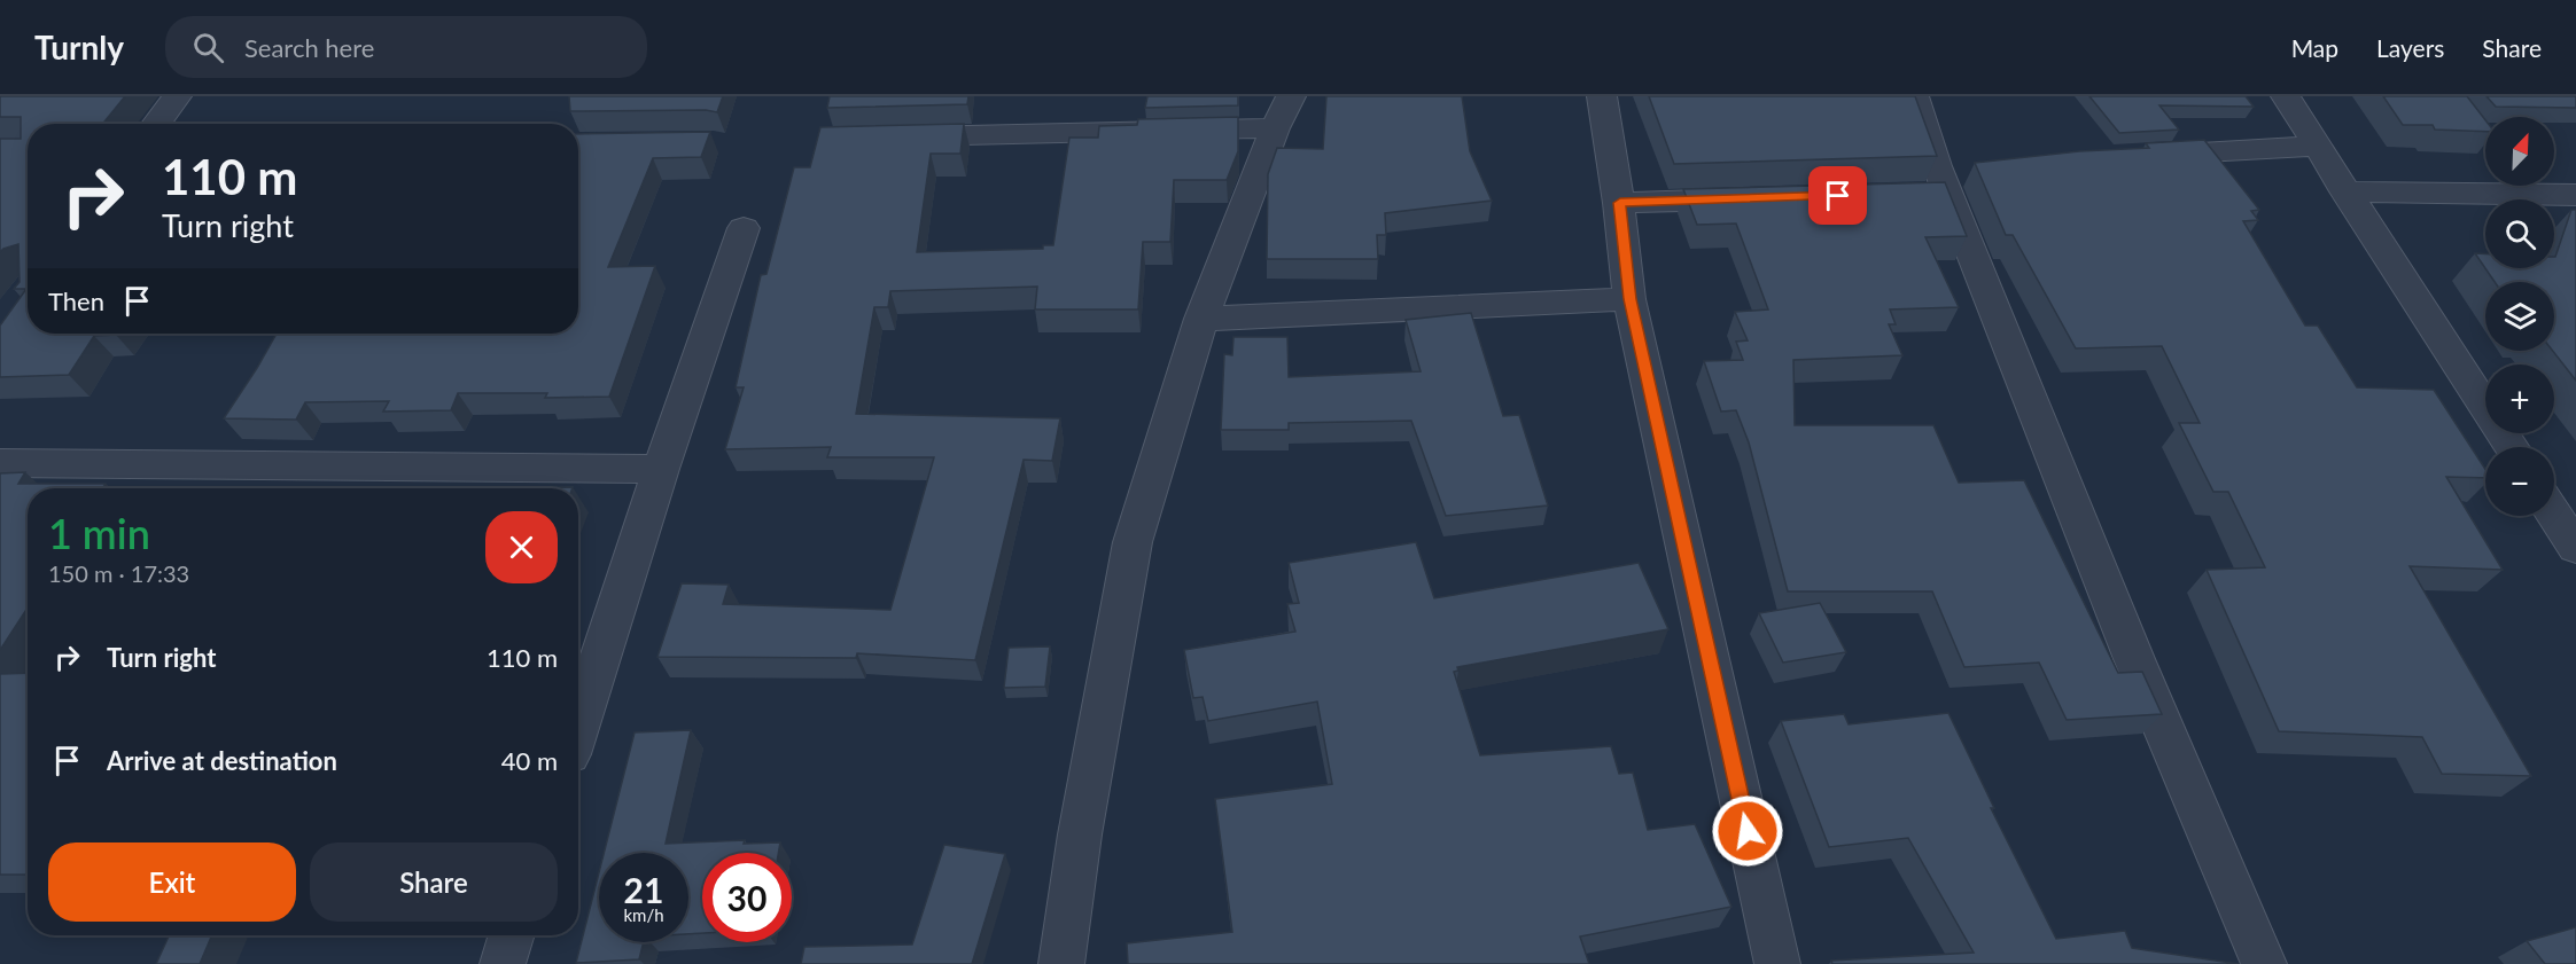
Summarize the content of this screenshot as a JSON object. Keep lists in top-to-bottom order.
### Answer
{
  "north": "top right",
  "page": {
    "header": "Turnly",
    "search": "Search here",
    "nav": ["Map", "Layers", "Share"],
    "map_buttons": ["+", "−"],
    "turn": ["110 m", "Turn right"],
    "then": "Then",
    "heading": ["1 min", "150 m · 17:33"],
    "list": [
      {
        "name": "Turn right",
        "value": "110 m"
      },
      {
        "name": "Arrive at destination",
        "value": "40 m"
      }
    ],
    "buttons": ["Exit", "Share"],
    "speed": "21 km/h",
    "limit": "30"
  }
}
